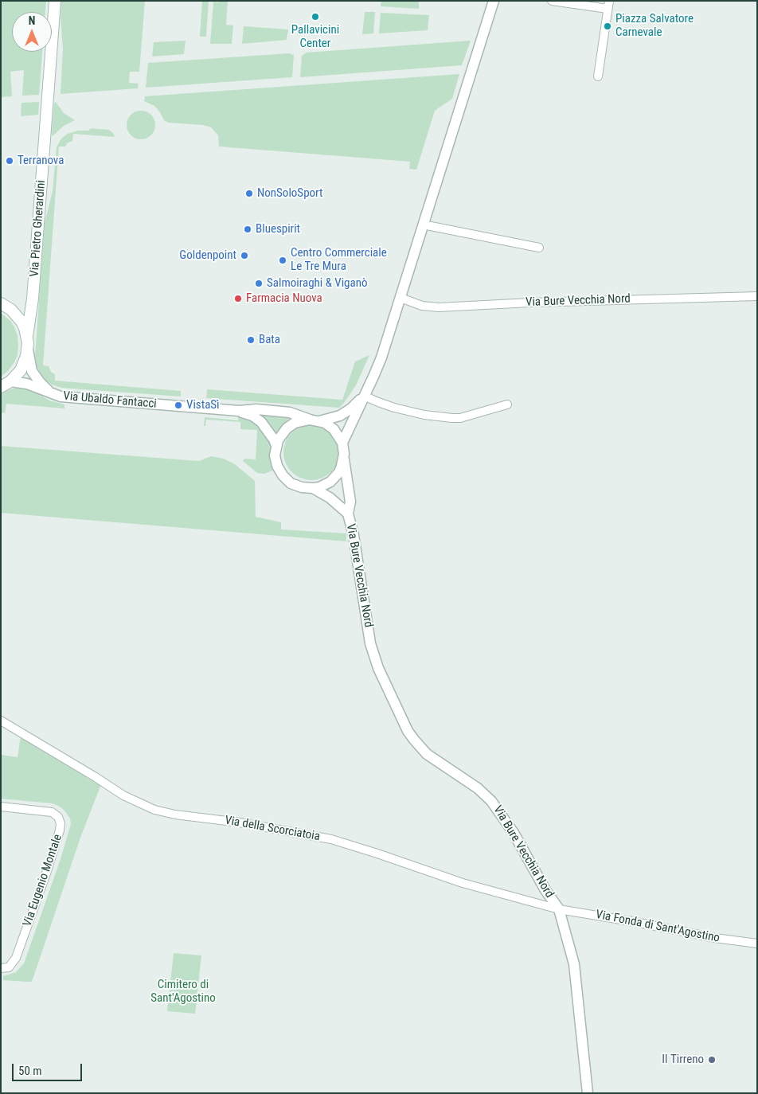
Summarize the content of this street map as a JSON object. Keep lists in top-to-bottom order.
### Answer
{
  "streets": {
    "main road": ["Via Pietro Gherardini"],
    "street": [
      "Via Bure Vecchia Nord",
      "Via Ubaldo Fantacci",
      "Via della Scorciatoia",
      "Via Eugenio Montale",
      "Via Fonda di Sant'Agostino"
    ]
  },
  "crossings": [
    ["Via Bure Vecchia Nord", "Via della Scorciatoia"],
    ["Via Bure Vecchia Nord", "Via Fonda di Sant'Agostino"],
    ["Via della Scorciatoia", "Via Fonda di Sant'Agostino"]
  ],
  "parks": ["Cimitero di Sant'Agostino"],
  "places": [
    "Pallavicini Center",
    "Piazza Salvatore Carnevale",
    "Terranova",
    "NonSoloSport",
    "Bluespirit",
    "Goldenpoint",
    "Centro Commerciale Le Tre Mura",
    "Salmoiraghi & Viganò",
    "Farmacia Nuova",
    "Bata",
    "VistaSì",
    "Il Tirreno"
  ],
  "scale_bar": "50 m",
  "north": "top"
}
